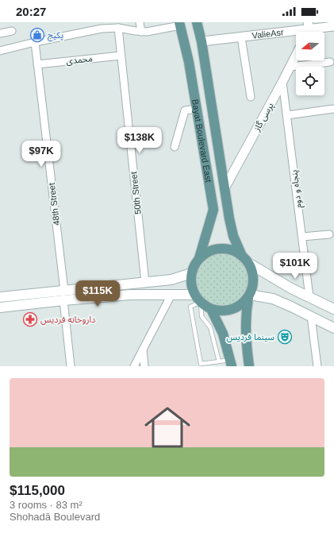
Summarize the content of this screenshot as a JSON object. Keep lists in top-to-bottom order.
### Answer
{
  "streets": {
    "main road": ["Bayat Boulevard East"],
    "street": [
      "ValieAsr",
      "محمدی",
      "پرسی گاز",
      "پنجاه و دوم",
      "50th Street",
      "48th Street"
    ]
  },
  "crossings": [
    ["ValieAsr", "Bayat Boulevard East"],
    ["محمدی", "50th Street"],
    ["محمدی", "48th Street"],
    ["پرسی گاز", "Bayat Boulevard East"],
    ["پرسی گاز", "پنجاه و دوم"]
  ],
  "places": {
    "shop": ["پکیج"],
    "pharmacy": ["داروخانه فردیس"],
    "theatre": ["سینما فردیس"]
  },
  "north": "left",
  "page": {
    "status": "20:27",
    "price": [
      "$138K",
      "$97K",
      "$101K",
      "$115K"
    ],
    "list": [
      {
        "name": "$115,000",
        "note": "3 rooms · 83 m² · Shohadā Boulevard"
      }
    ]
  }
}
